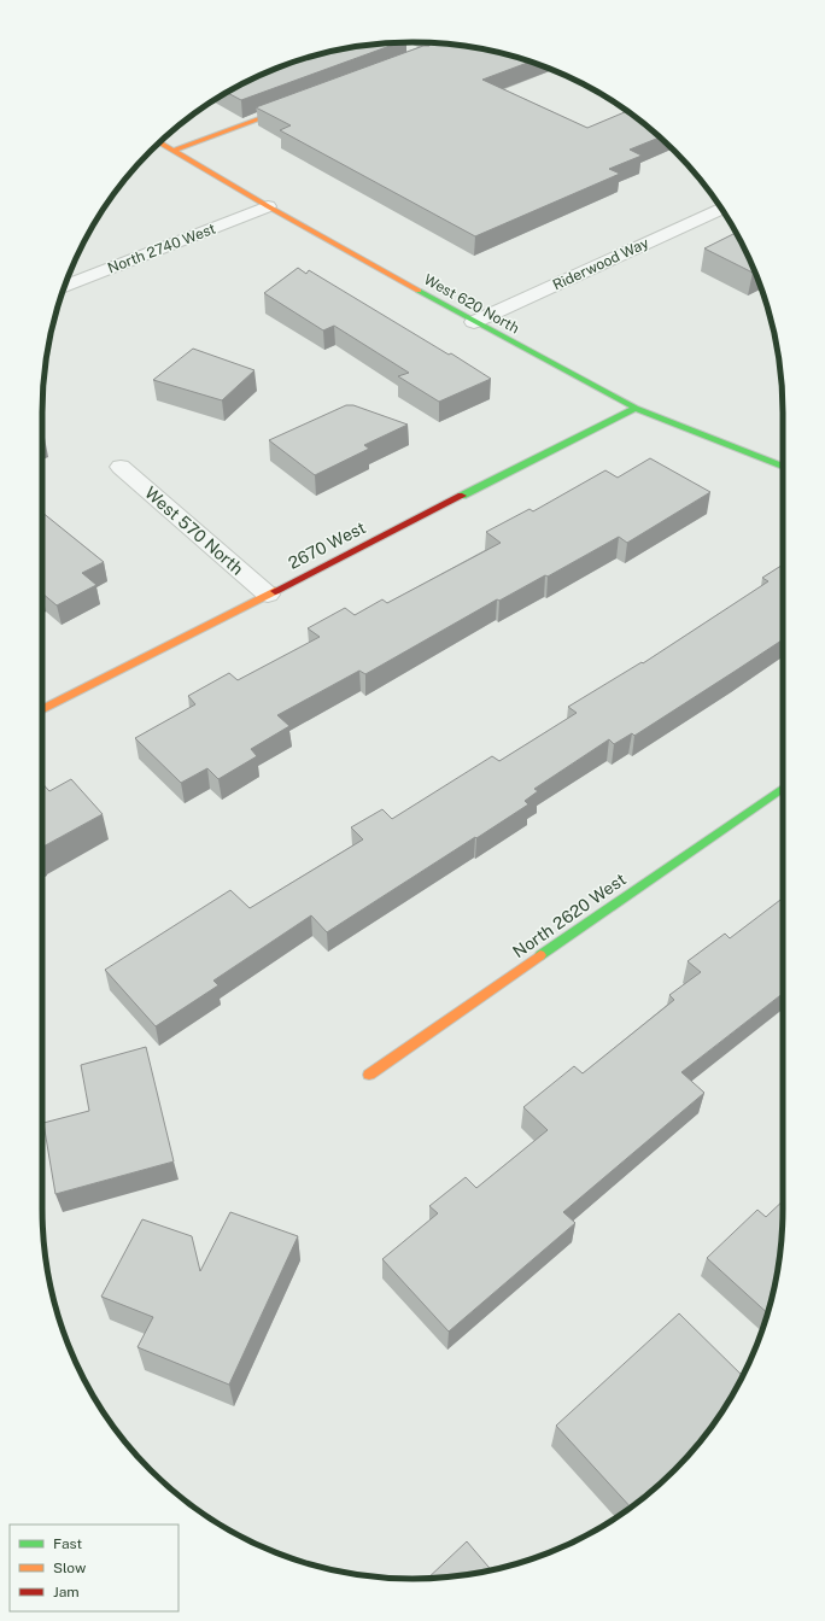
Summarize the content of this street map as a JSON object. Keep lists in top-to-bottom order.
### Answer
{
  "streets": {
    "street": [
      "North 2740 West",
      "Riderwood Way",
      "West 620 North",
      "West 570 North",
      "2670 West",
      "North 2620 West"
    ]
  },
  "crossings": [
    ["North 2740 West", "West 620 North"],
    ["Riderwood Way", "West 620 North"],
    ["West 620 North", "2670 West"],
    ["West 570 North", "2670 West"]
  ],
  "legend": ["Fast", "Slow", "Jam"]
}
